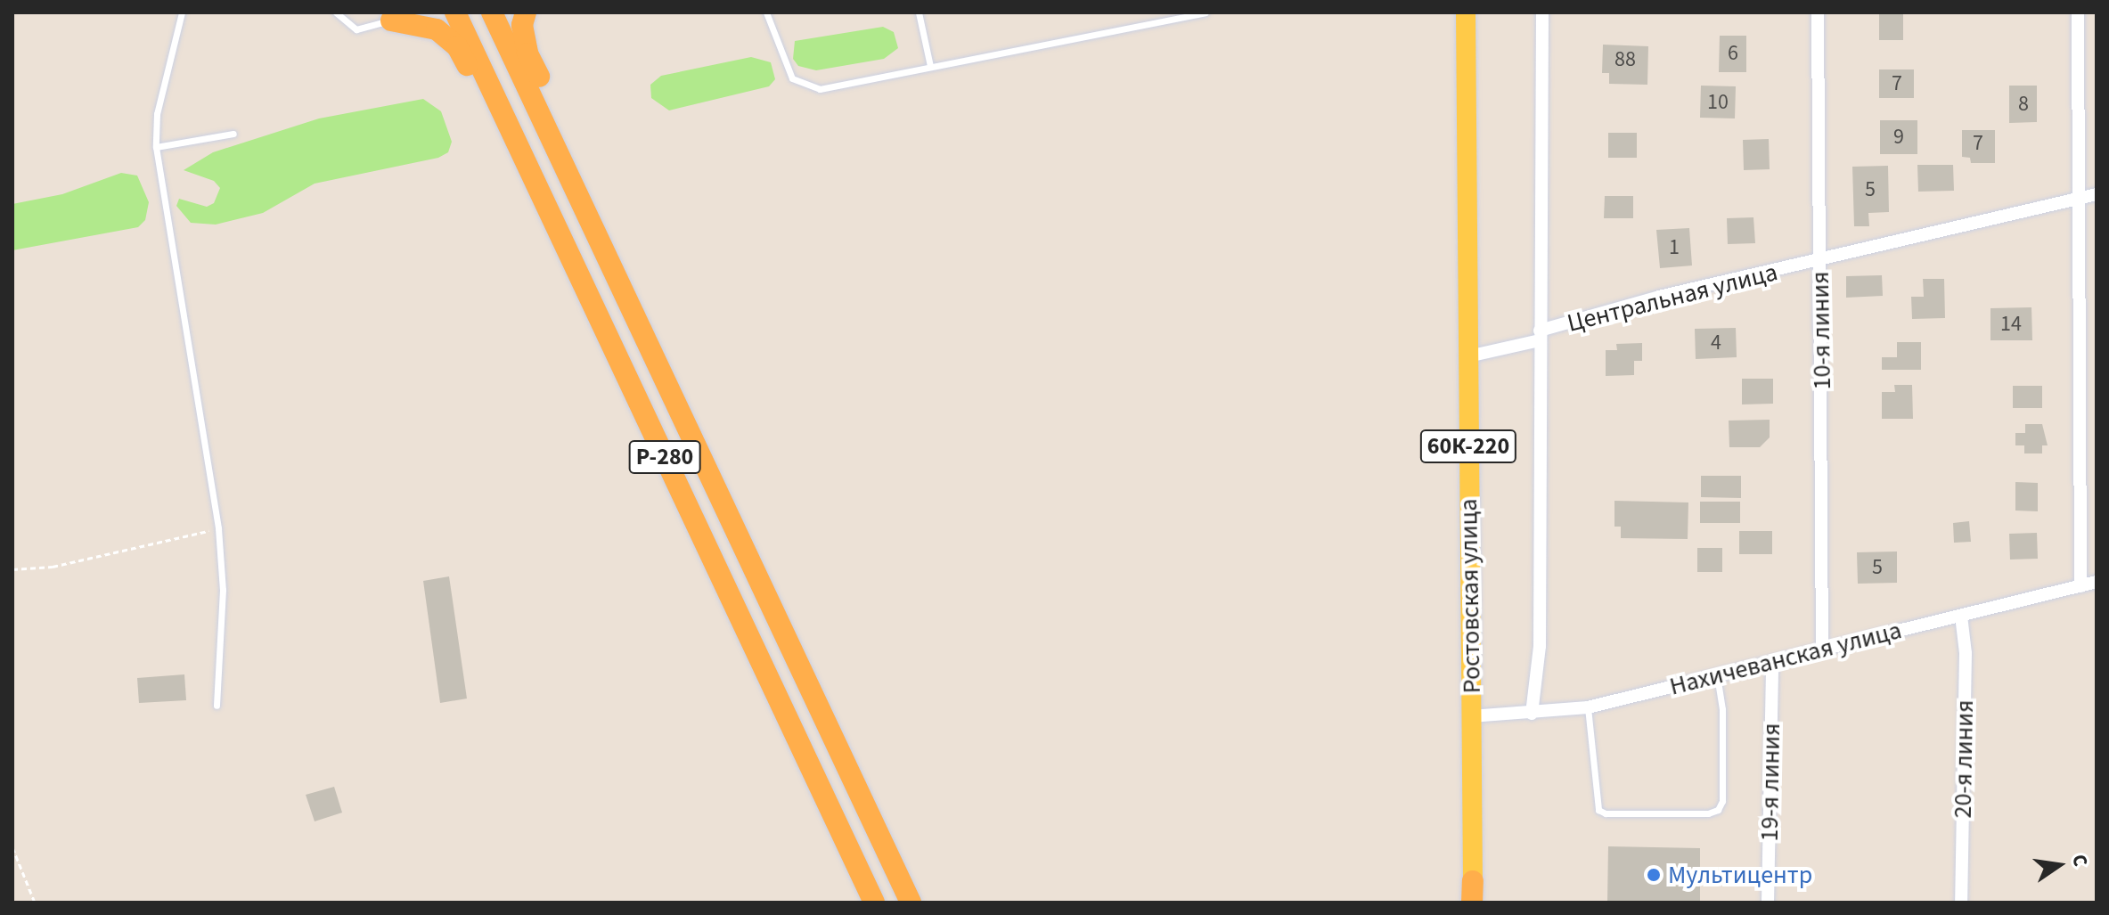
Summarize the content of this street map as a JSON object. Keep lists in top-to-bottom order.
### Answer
{
  "streets": {
    "highway": ["Р-280"],
    "main road": ["60К-220", "Ростовская улица"],
    "street": [
      "Центральная улица",
      "10-я линия",
      "Нахичеванская улица",
      "20-я линия",
      "19-я линия"
    ]
  },
  "crossings": [
    ["Центральная улица", "10-я линия"],
    ["Центральная улица", "Ростовская улица"],
    ["10-я линия", "Нахичеванская улица"],
    ["Ростовская улица", "Нахичеванская улица"],
    ["Нахичеванская улица", "20-я линия"],
    ["Нахичеванская улица", "19-я линия"]
  ],
  "places": ["Мультицентр"],
  "house_numbers": [
    "6",
    "88",
    "7",
    "10",
    "8",
    "9",
    "7",
    "5",
    "1",
    "14",
    "4",
    "5"
  ],
  "north": "right"
}
